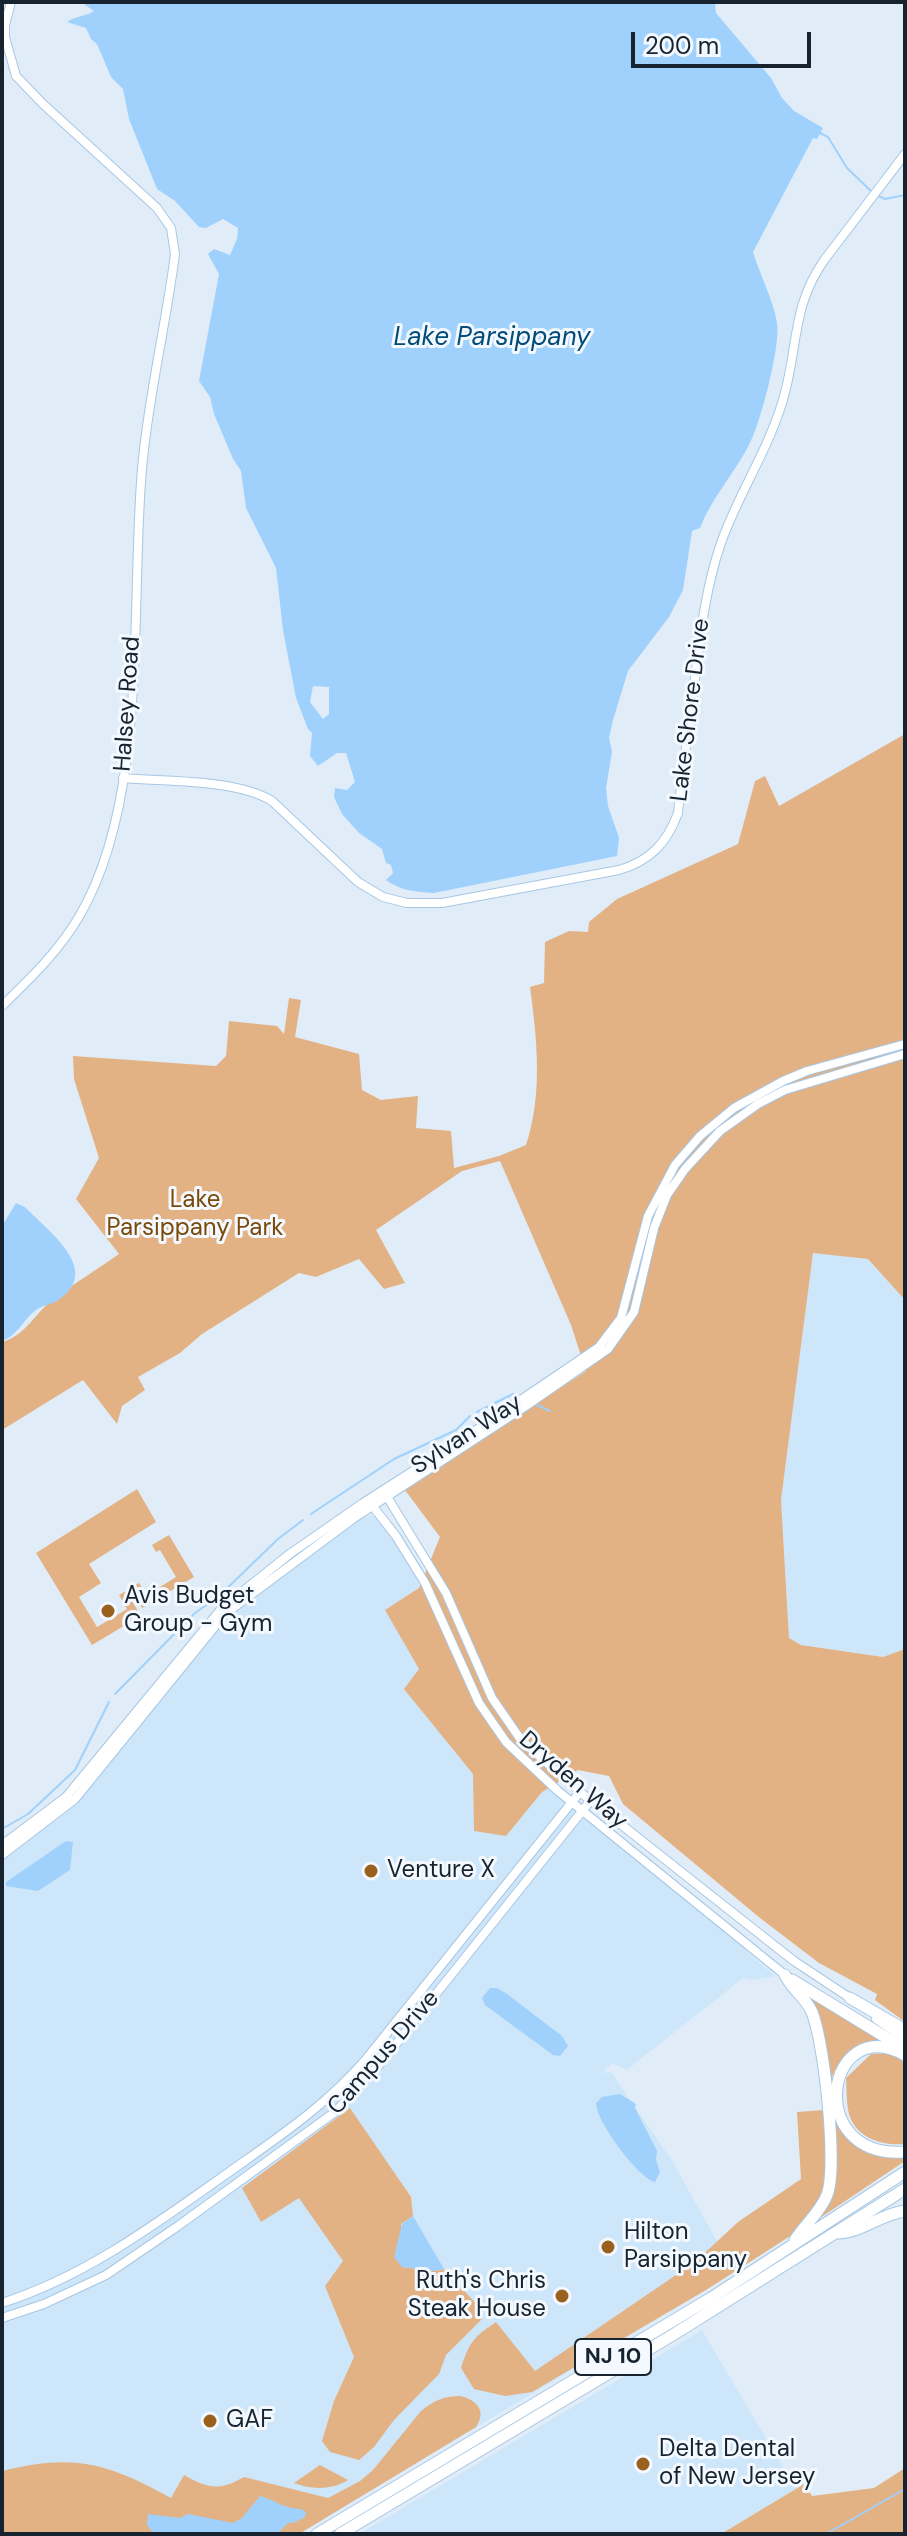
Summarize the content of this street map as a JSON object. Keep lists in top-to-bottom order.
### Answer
{
  "streets": {
    "highway": ["NJ 10"],
    "street": [
      "Halsey Road",
      "Lake Shore Drive",
      "Sylvan Way",
      "Dryden Way",
      "Campus Drive"
    ]
  },
  "crossings": [
    ["Halsey Road", "Lake Shore Drive"],
    ["Sylvan Way", "Dryden Way"],
    ["Dryden Way", "Campus Drive"]
  ],
  "water": ["Lake Parsippany"],
  "parks": ["Lake Parsippany Park"],
  "places": [
    "Avis Budget Group - Gym",
    "Venture X",
    "Hilton Parsippany",
    "Ruth's Chris Steak House",
    "GAF",
    "Delta Dental of New Jersey"
  ],
  "scale_bar": "200 m"
}
